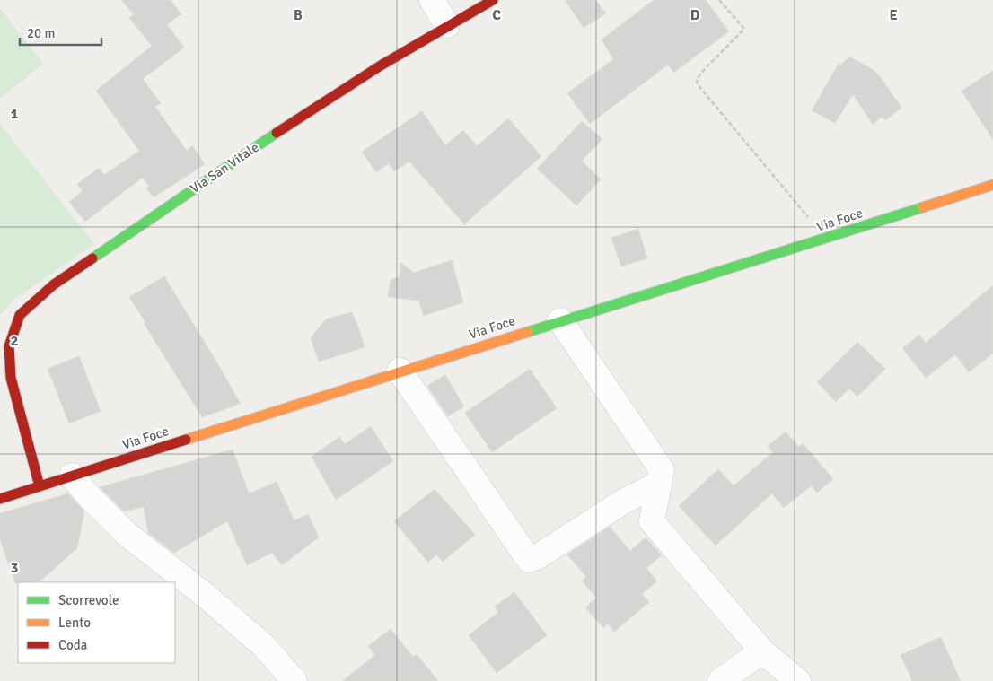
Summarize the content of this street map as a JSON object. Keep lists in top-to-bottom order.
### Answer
{
  "streets": {
    "main road": ["Via San Vitale", "Via Foce"]
  },
  "crossings": [
    ["Via San Vitale", "Via Foce"]
  ],
  "legend": ["Scorrevole", "Lento", "Coda"],
  "scale_bar": "20 m",
  "grid": {
    "columns": [
      "B",
      "C",
      "D",
      "E"
    ],
    "rows": ["1", "2", "3"]
  }
}
